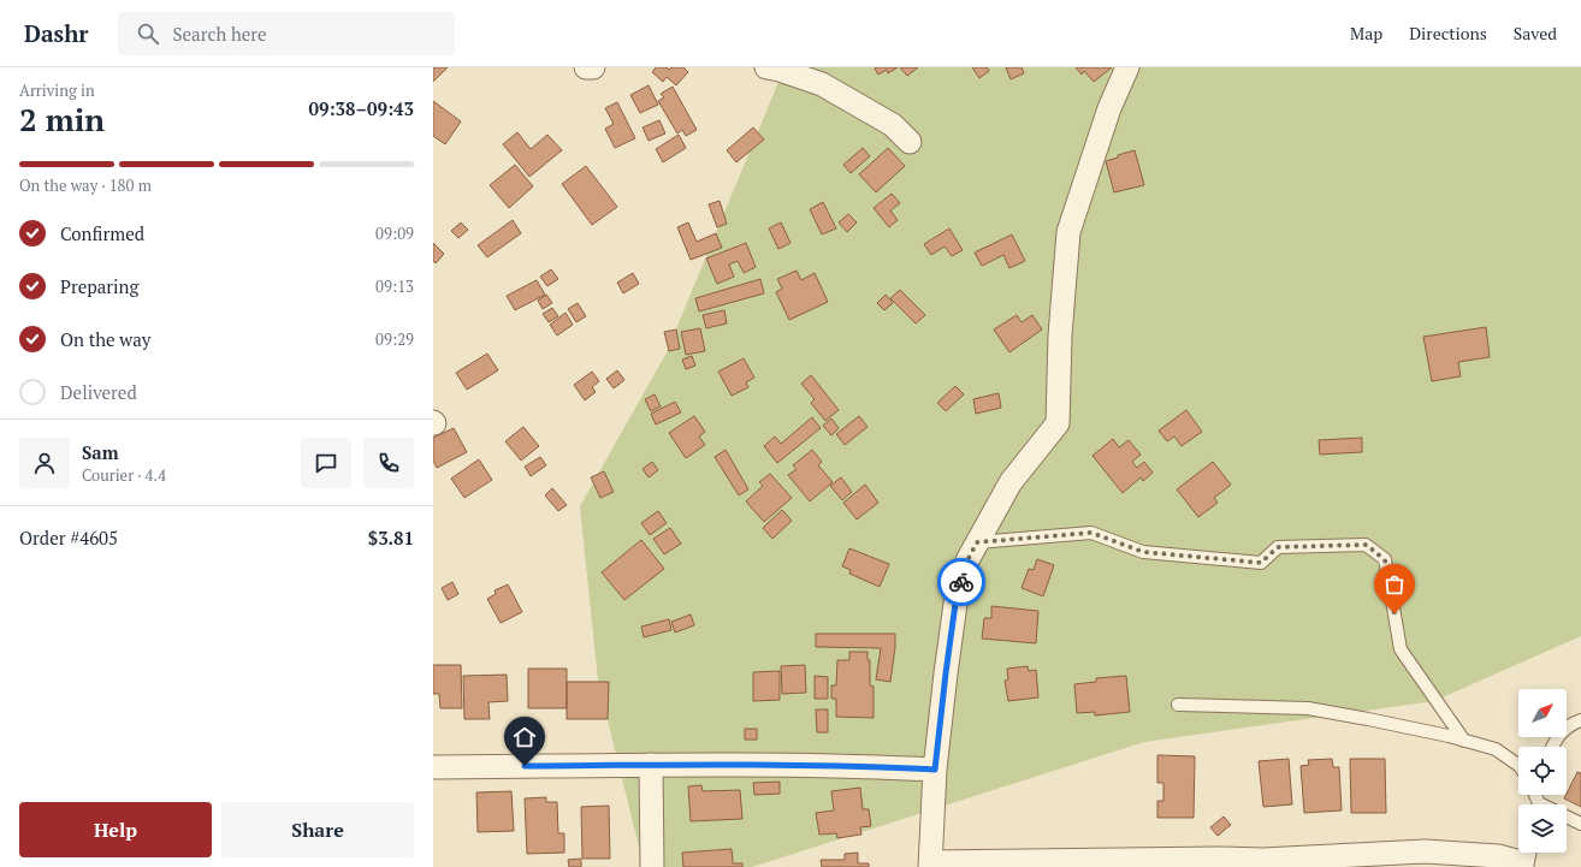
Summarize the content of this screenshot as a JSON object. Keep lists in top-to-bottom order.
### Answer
{
  "north": "top right",
  "page": {
    "header": "Dashr",
    "search": "Search here",
    "nav": ["Map", "Directions", "Saved"],
    "heading": ["2 min", "Arriving in", "09:38–09:43"],
    "panel": [
      "Sam",
      "Courier · 4.4",
      "Order #4605",
      "$3.81"
    ],
    "bar": "On the way · 180 m",
    "list": [
      ["Confirmed", "09:09"],
      ["Preparing", "09:13"],
      ["On the way", "09:29"],
      "Delivered"
    ],
    "buttons": ["Help", "Share"]
  }
}
